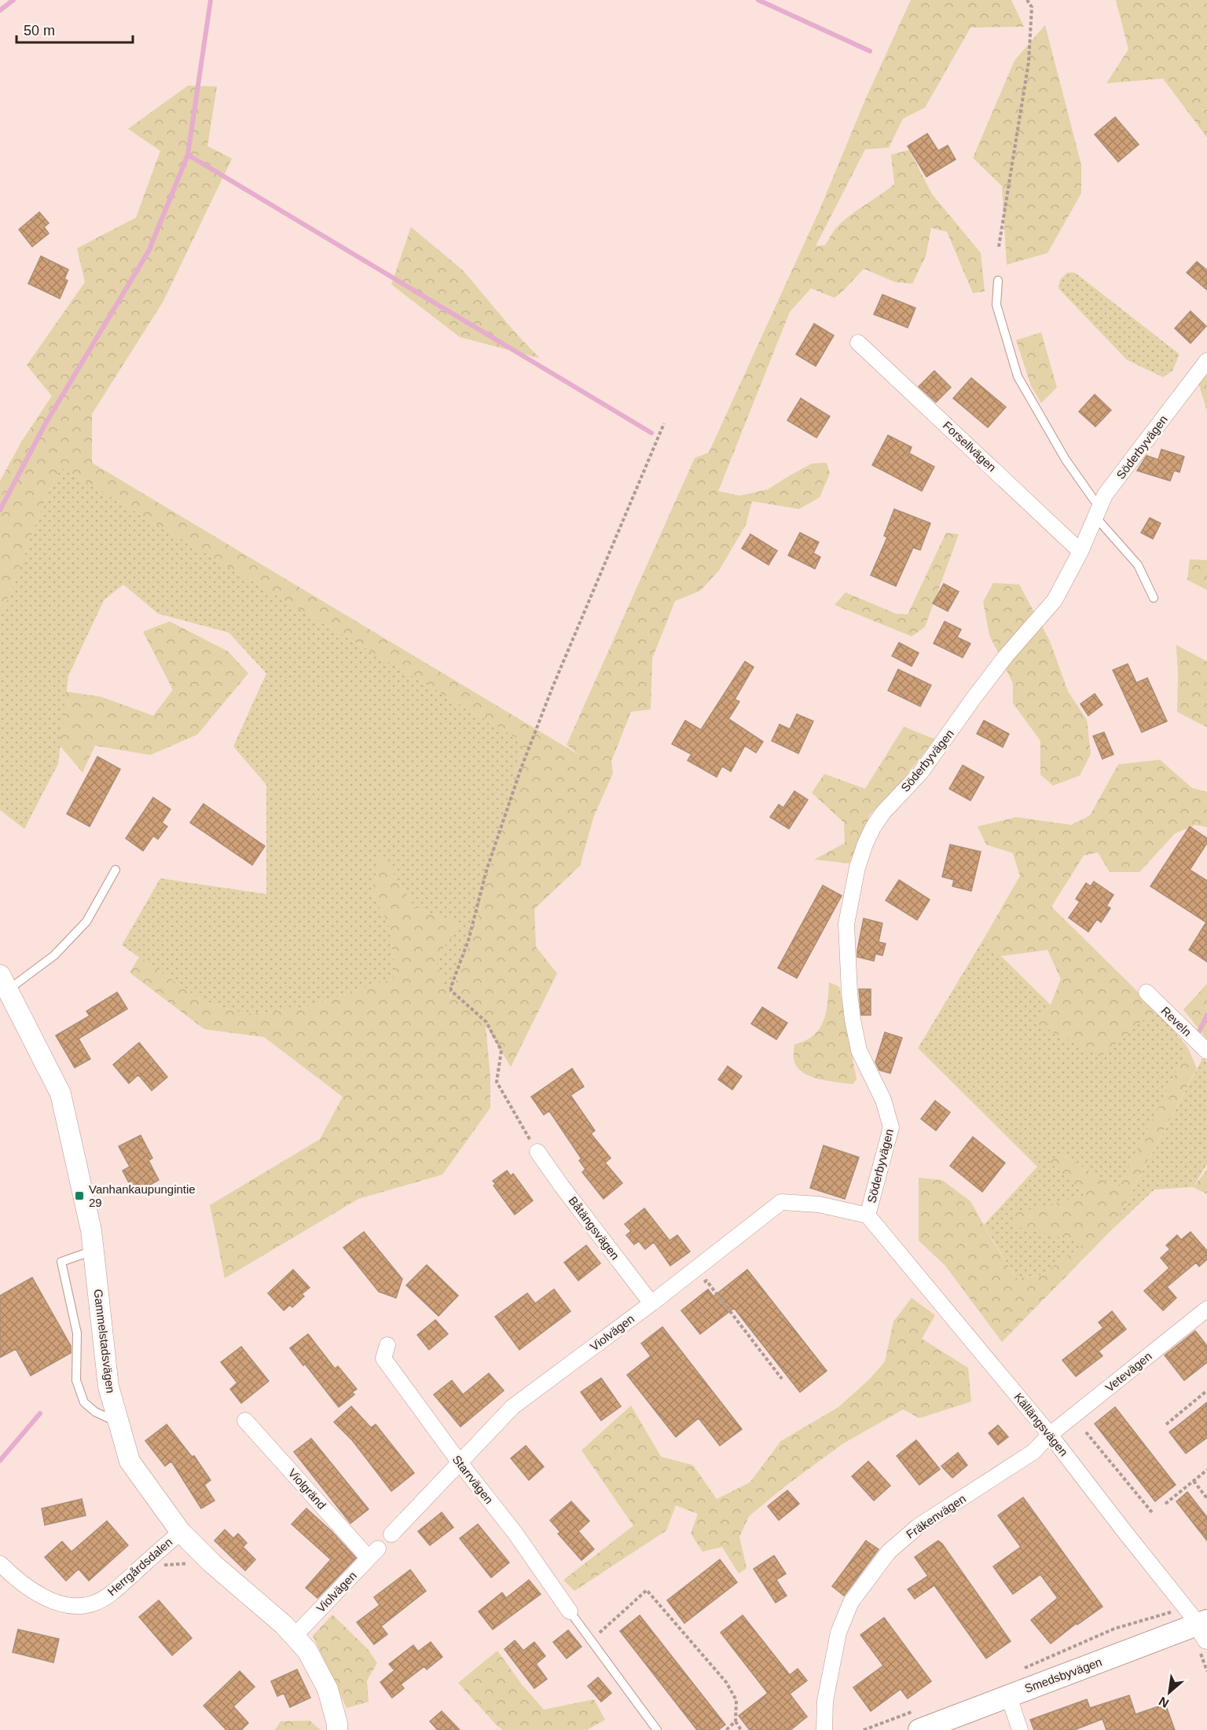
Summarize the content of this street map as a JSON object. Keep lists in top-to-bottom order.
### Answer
{
  "streets": {
    "main road": ["Smedsbyvägen"],
    "street": [
      "Forsellvägen",
      "Söderbyvägen",
      "Reveln",
      "Båtängsvägen",
      "Violvägen",
      "Gammelstadsvägen",
      "Vetevägen",
      "Källängsvägen",
      "Starrvägen",
      "Violgränd",
      "Fräkenvägen",
      "Herrgårdsdalen"
    ]
  },
  "crossings": [
    ["Forsellvägen", "Söderbyvägen"],
    ["Söderbyvägen", "Violvägen"],
    ["Söderbyvägen", "Källängsvägen"],
    ["Båtängsvägen", "Violvägen"],
    ["Violvägen", "Gammelstadsvägen"],
    ["Violvägen", "Källängsvägen"],
    ["Violvägen", "Starrvägen"],
    ["Violvägen", "Violgränd"],
    ["Gammelstadsvägen", "Herrgårdsdalen"],
    ["Vetevägen", "Källängsvägen"],
    ["Vetevägen", "Fräkenvägen"],
    ["Källängsvägen", "Fräkenvägen"],
    ["Källängsvägen", "Smedsbyvägen"]
  ],
  "places": {
    "transit": ["Vanhankaupungintie 29"]
  },
  "scale_bar": "50 m",
  "north": "bottom left"
}
